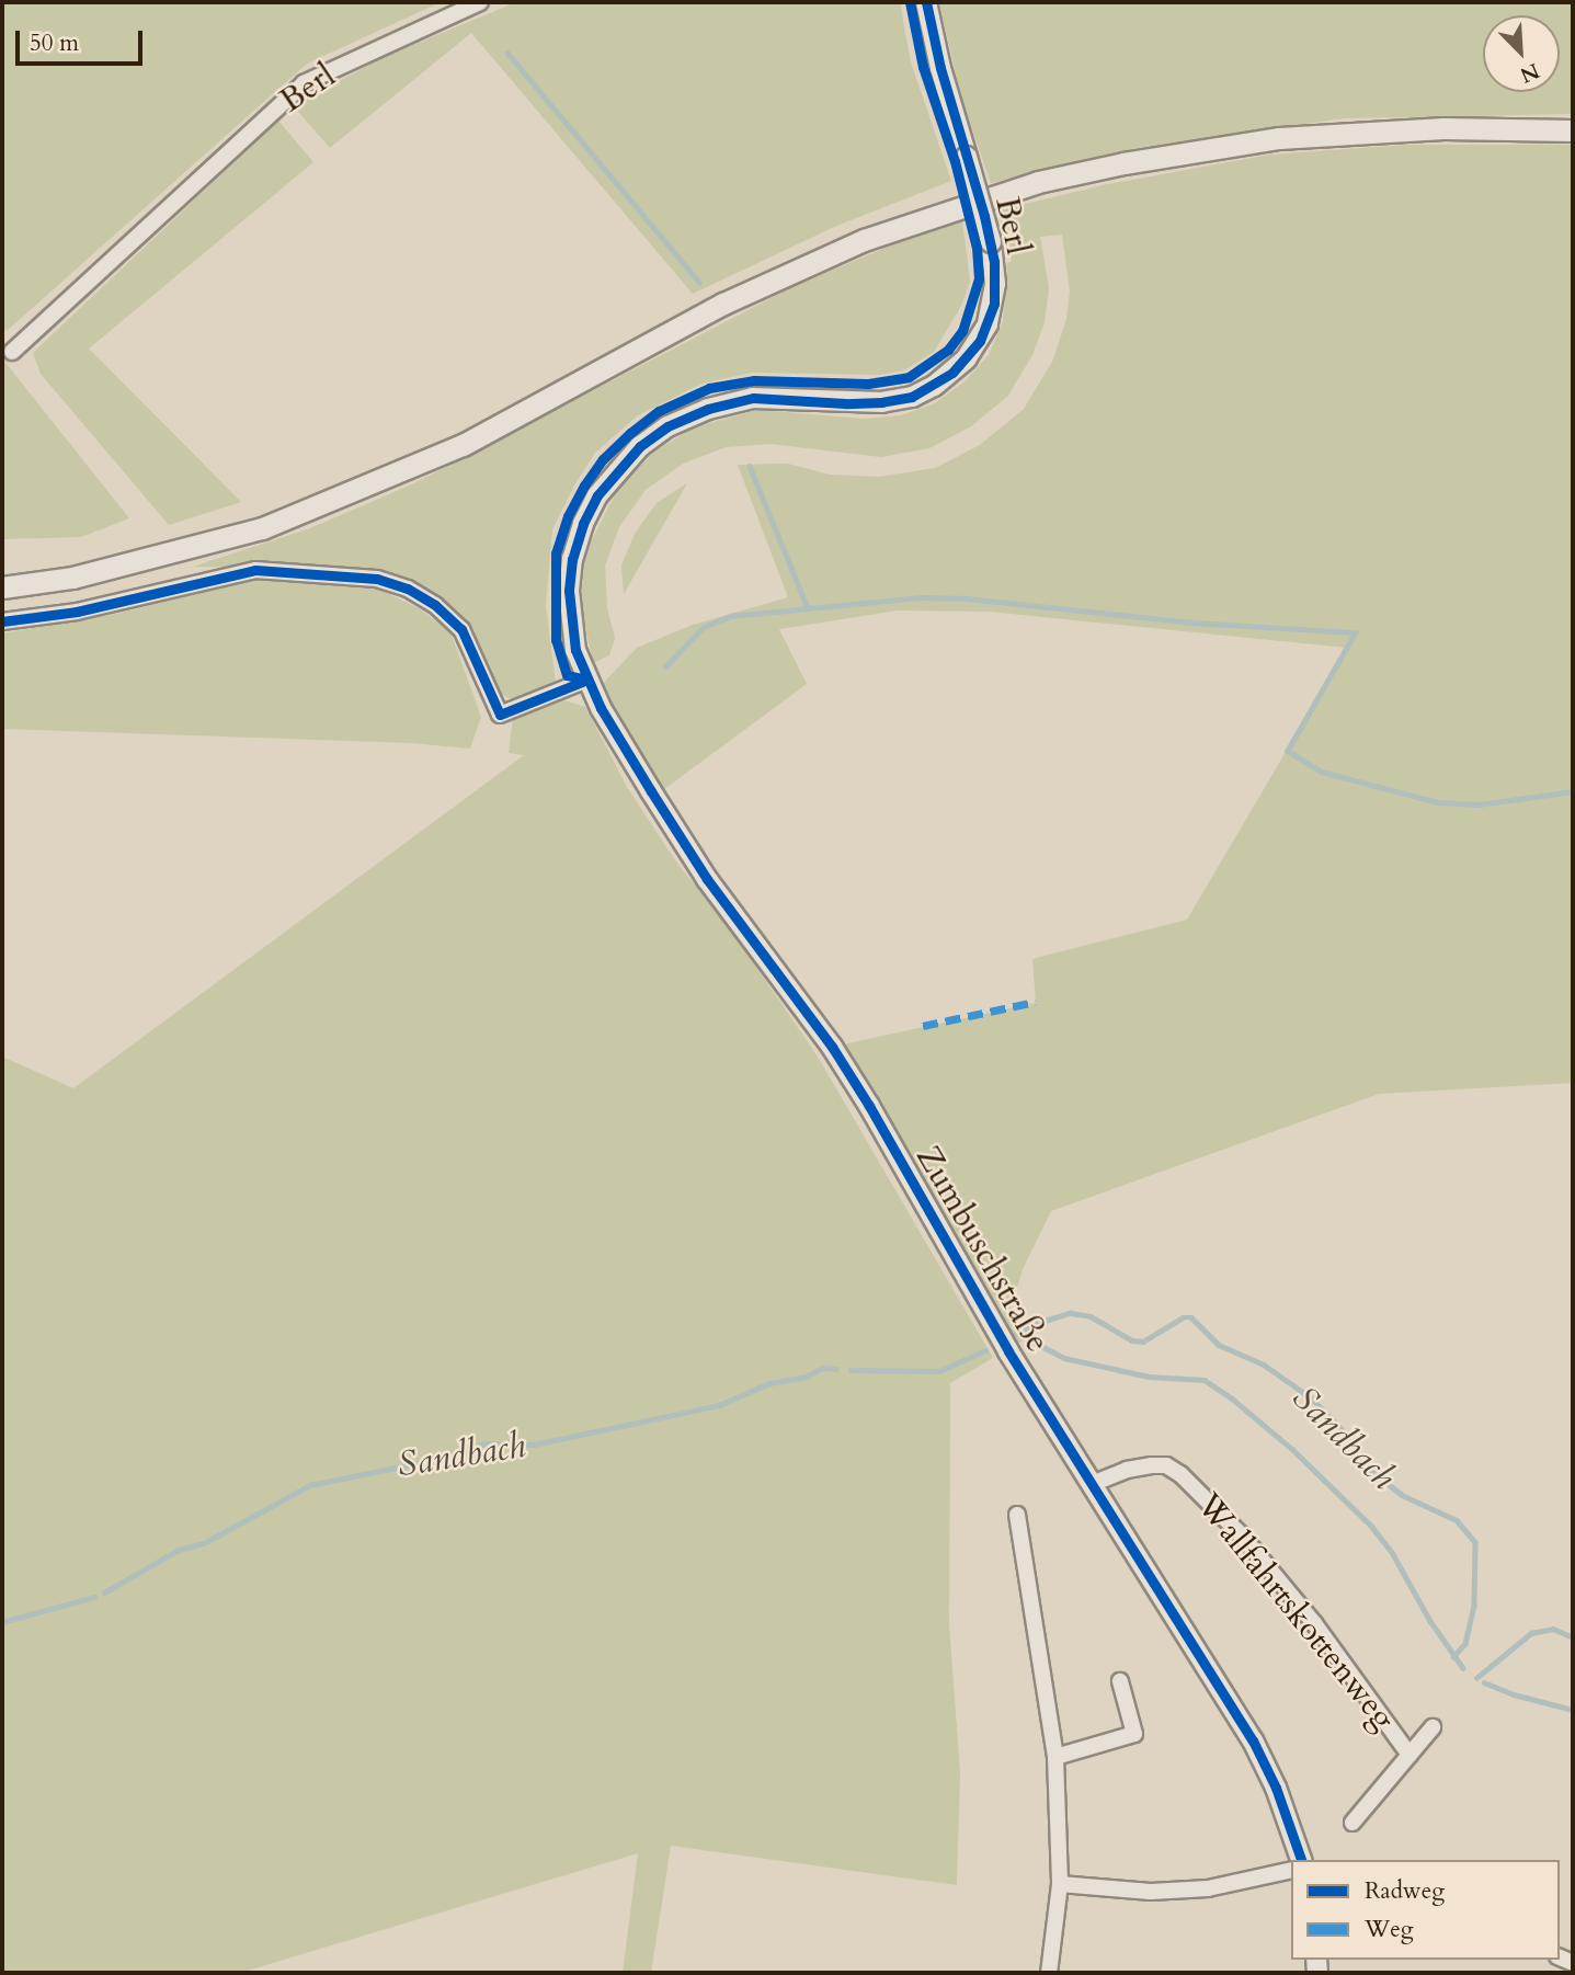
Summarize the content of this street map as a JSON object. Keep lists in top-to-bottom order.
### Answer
{
  "streets": {
    "street": ["Berl", "Zumbuschstraße", "Wallfahrtskottenweg"]
  },
  "crossings": [
    ["Berl", "Zumbuschstraße"],
    ["Zumbuschstraße", "Wallfahrtskottenweg"]
  ],
  "water": ["Sandbach"],
  "legend": ["Radweg", "Weg"],
  "scale_bar": "50 m",
  "north": "bottom right"
}
